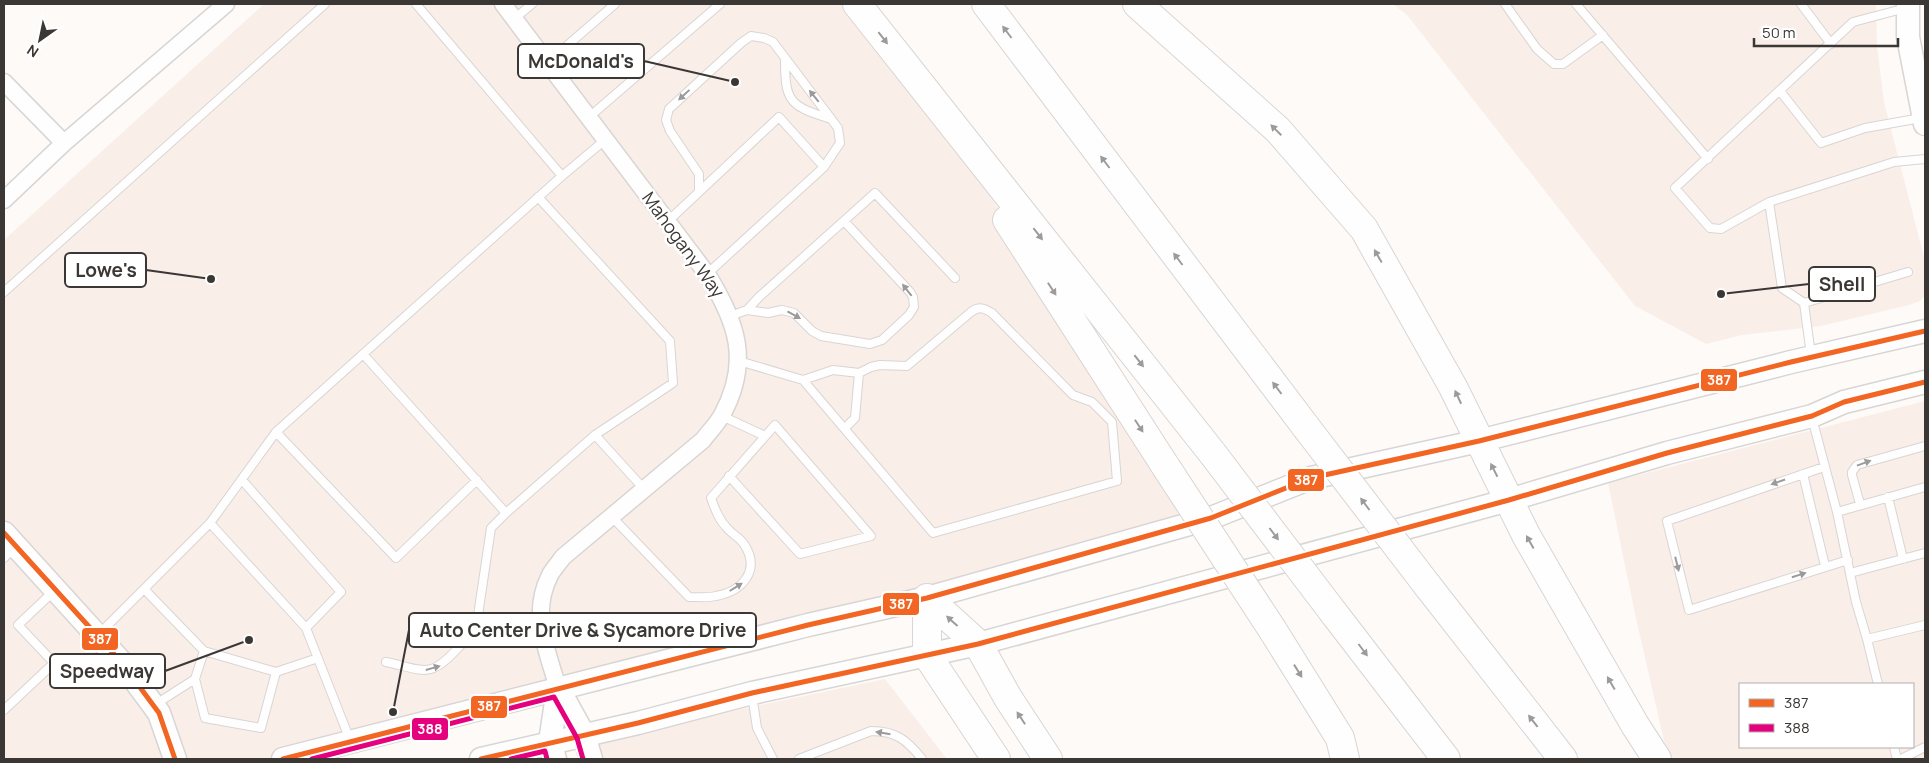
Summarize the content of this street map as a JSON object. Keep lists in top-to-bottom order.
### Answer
{
  "streets": {
    "street": ["Mahogany Way"]
  },
  "places": [
    "McDonald's",
    "Lowe's",
    "Shell",
    "Speedway",
    "Auto Center Drive & Sycamore Drive"
  ],
  "lines": ["transit line 387", "transit line 388"],
  "legend": ["387", "388"],
  "scale_bar": "50 m",
  "north": "bottom left"
}
